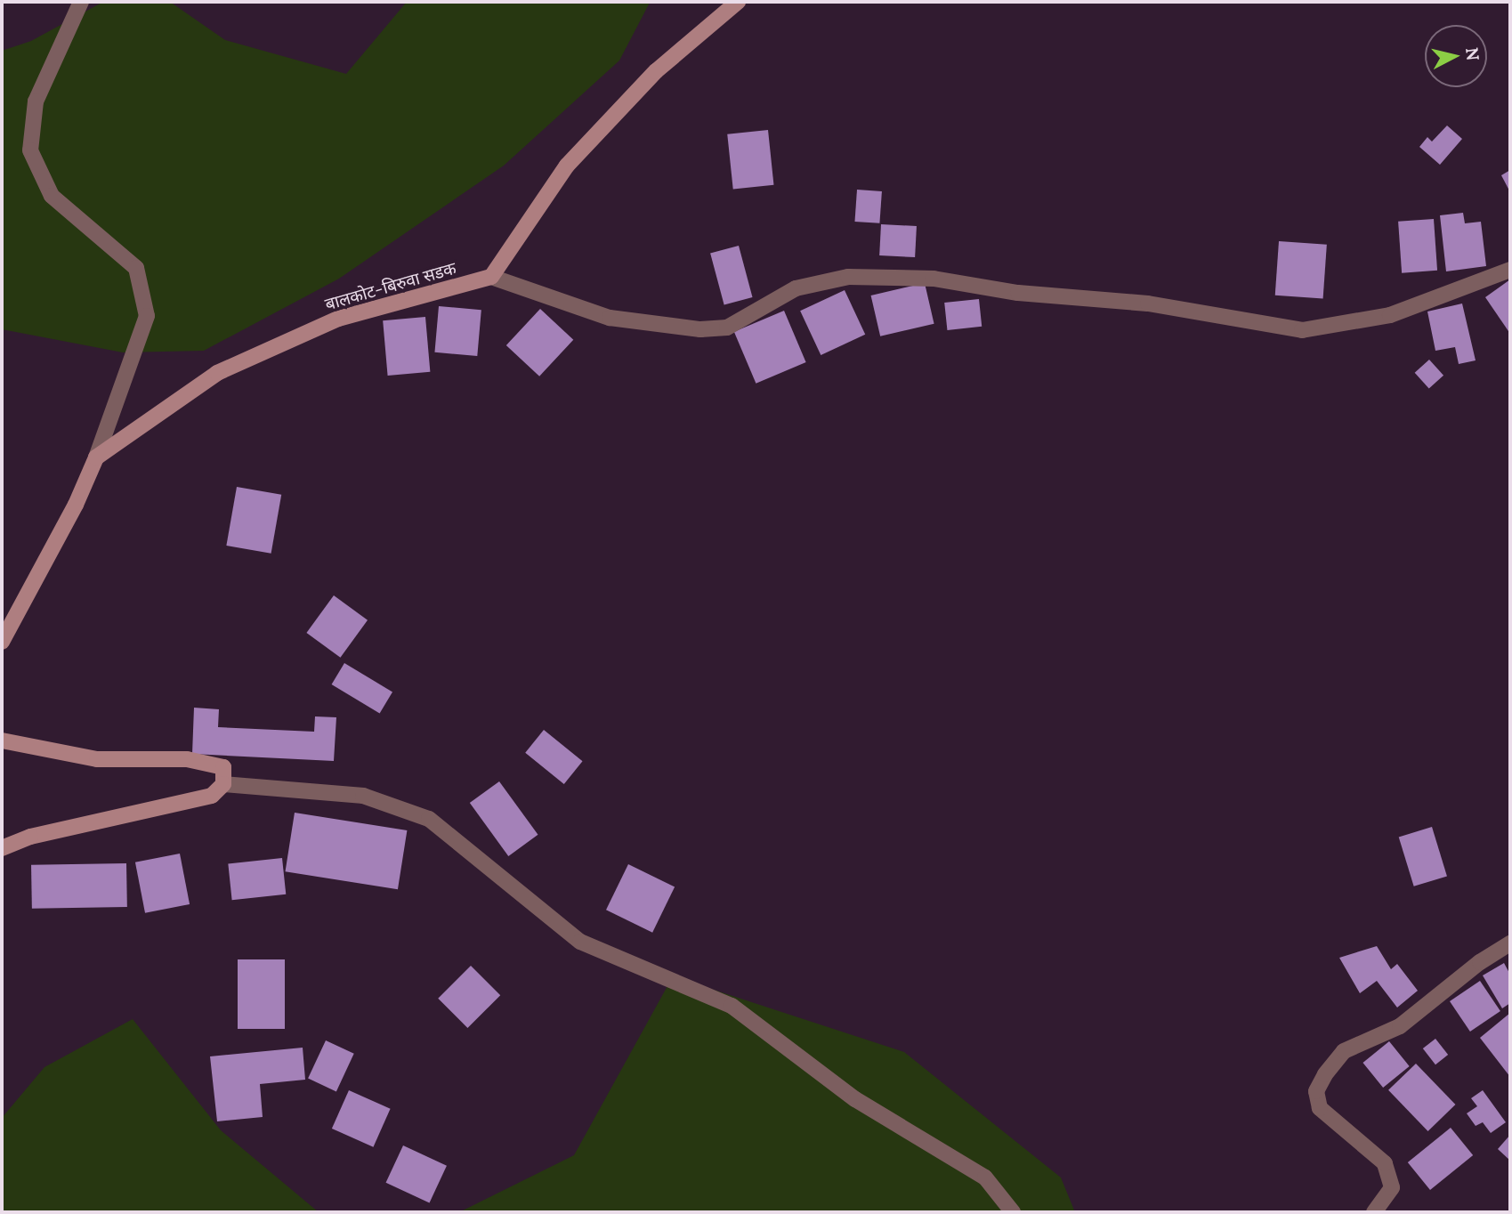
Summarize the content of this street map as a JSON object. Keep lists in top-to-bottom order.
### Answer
{
  "streets": {
    "main road": ["बालकोट-बिरुवा सडक"]
  },
  "north": "right"
}
